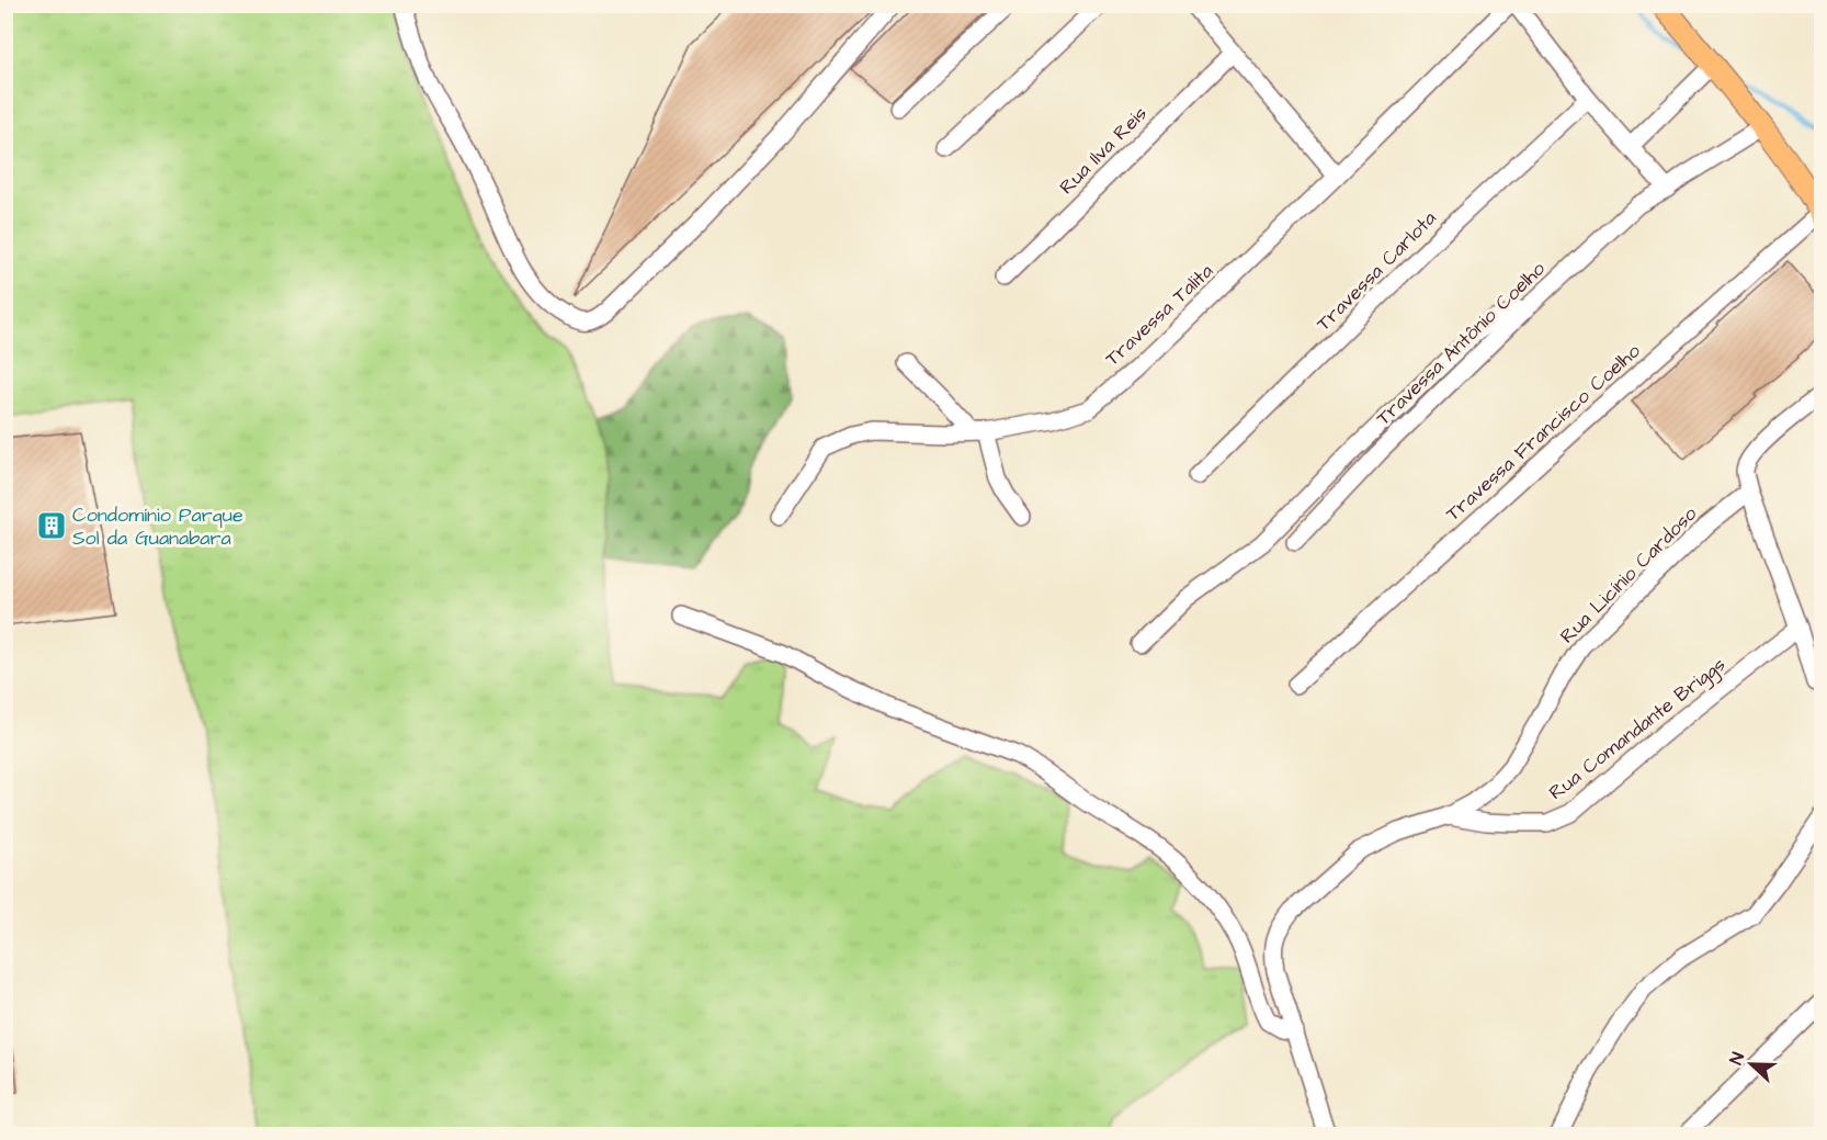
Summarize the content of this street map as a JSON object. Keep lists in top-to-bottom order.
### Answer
{
  "streets": {
    "street": [
      "Rua Ilva Reis",
      "Travessa Carlota",
      "Travessa Talita",
      "Travessa Antônio Coelho",
      "Travessa Francisco Coelho",
      "Rua Licínio Cardoso",
      "Rua Comandante Briggs"
    ]
  },
  "crossings": [
    ["Rua Licínio Cardoso", "Rua Comandante Briggs"]
  ],
  "places": {
    "building": ["Condomínio Parque Sol da Guanabara"]
  },
  "north": "left"
}
